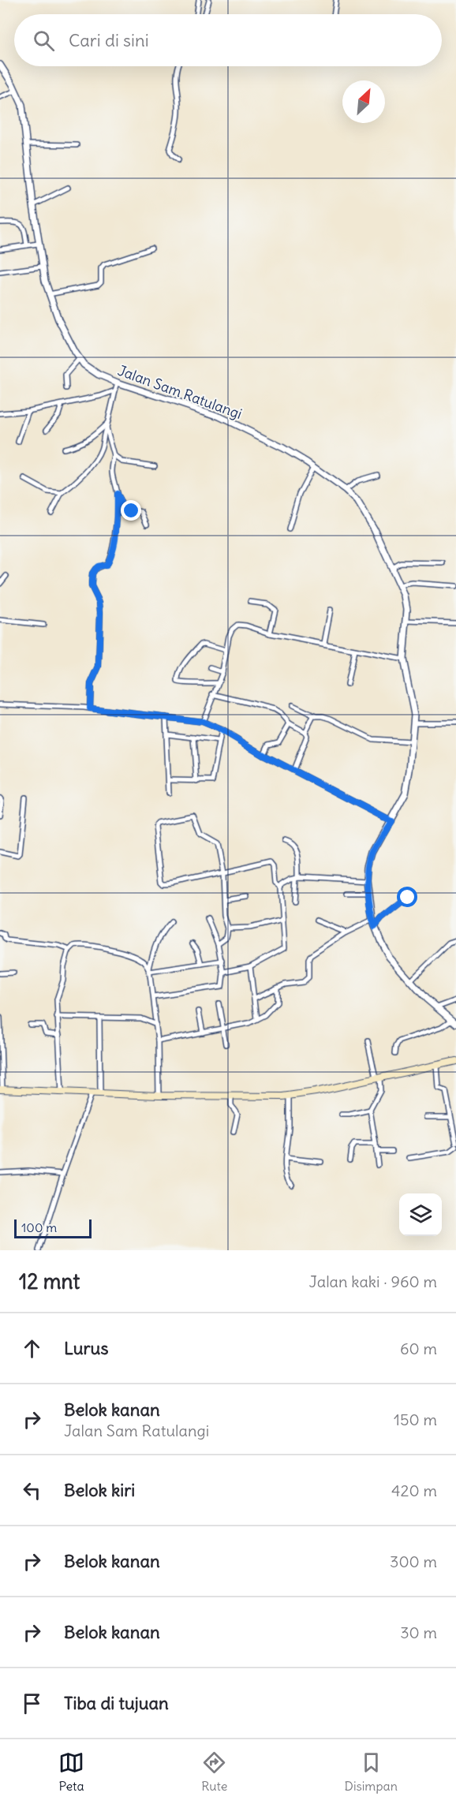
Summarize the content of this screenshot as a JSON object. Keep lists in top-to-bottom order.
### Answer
{
  "streets": {
    "street": ["Jalan Sam Ratulangi"]
  },
  "scale_bar": "100 m",
  "north": "top right",
  "page": {
    "search": "Cari di sini",
    "scale": "100 m",
    "heading": ["12 mnt", "Jalan kaki · 960 m"],
    "list": [
      ["Lurus", "60 m"],
      ["Belok kanan", "Jalan Sam Ratulangi", "150 m"],
      ["Belok kiri", "420 m"],
      ["Belok kanan", "300 m"],
      ["Belok kanan", "30 m"],
      "Tiba di tujuan"
    ],
    "nav": ["Peta", "Rute", "Disimpan"]
  }
}
